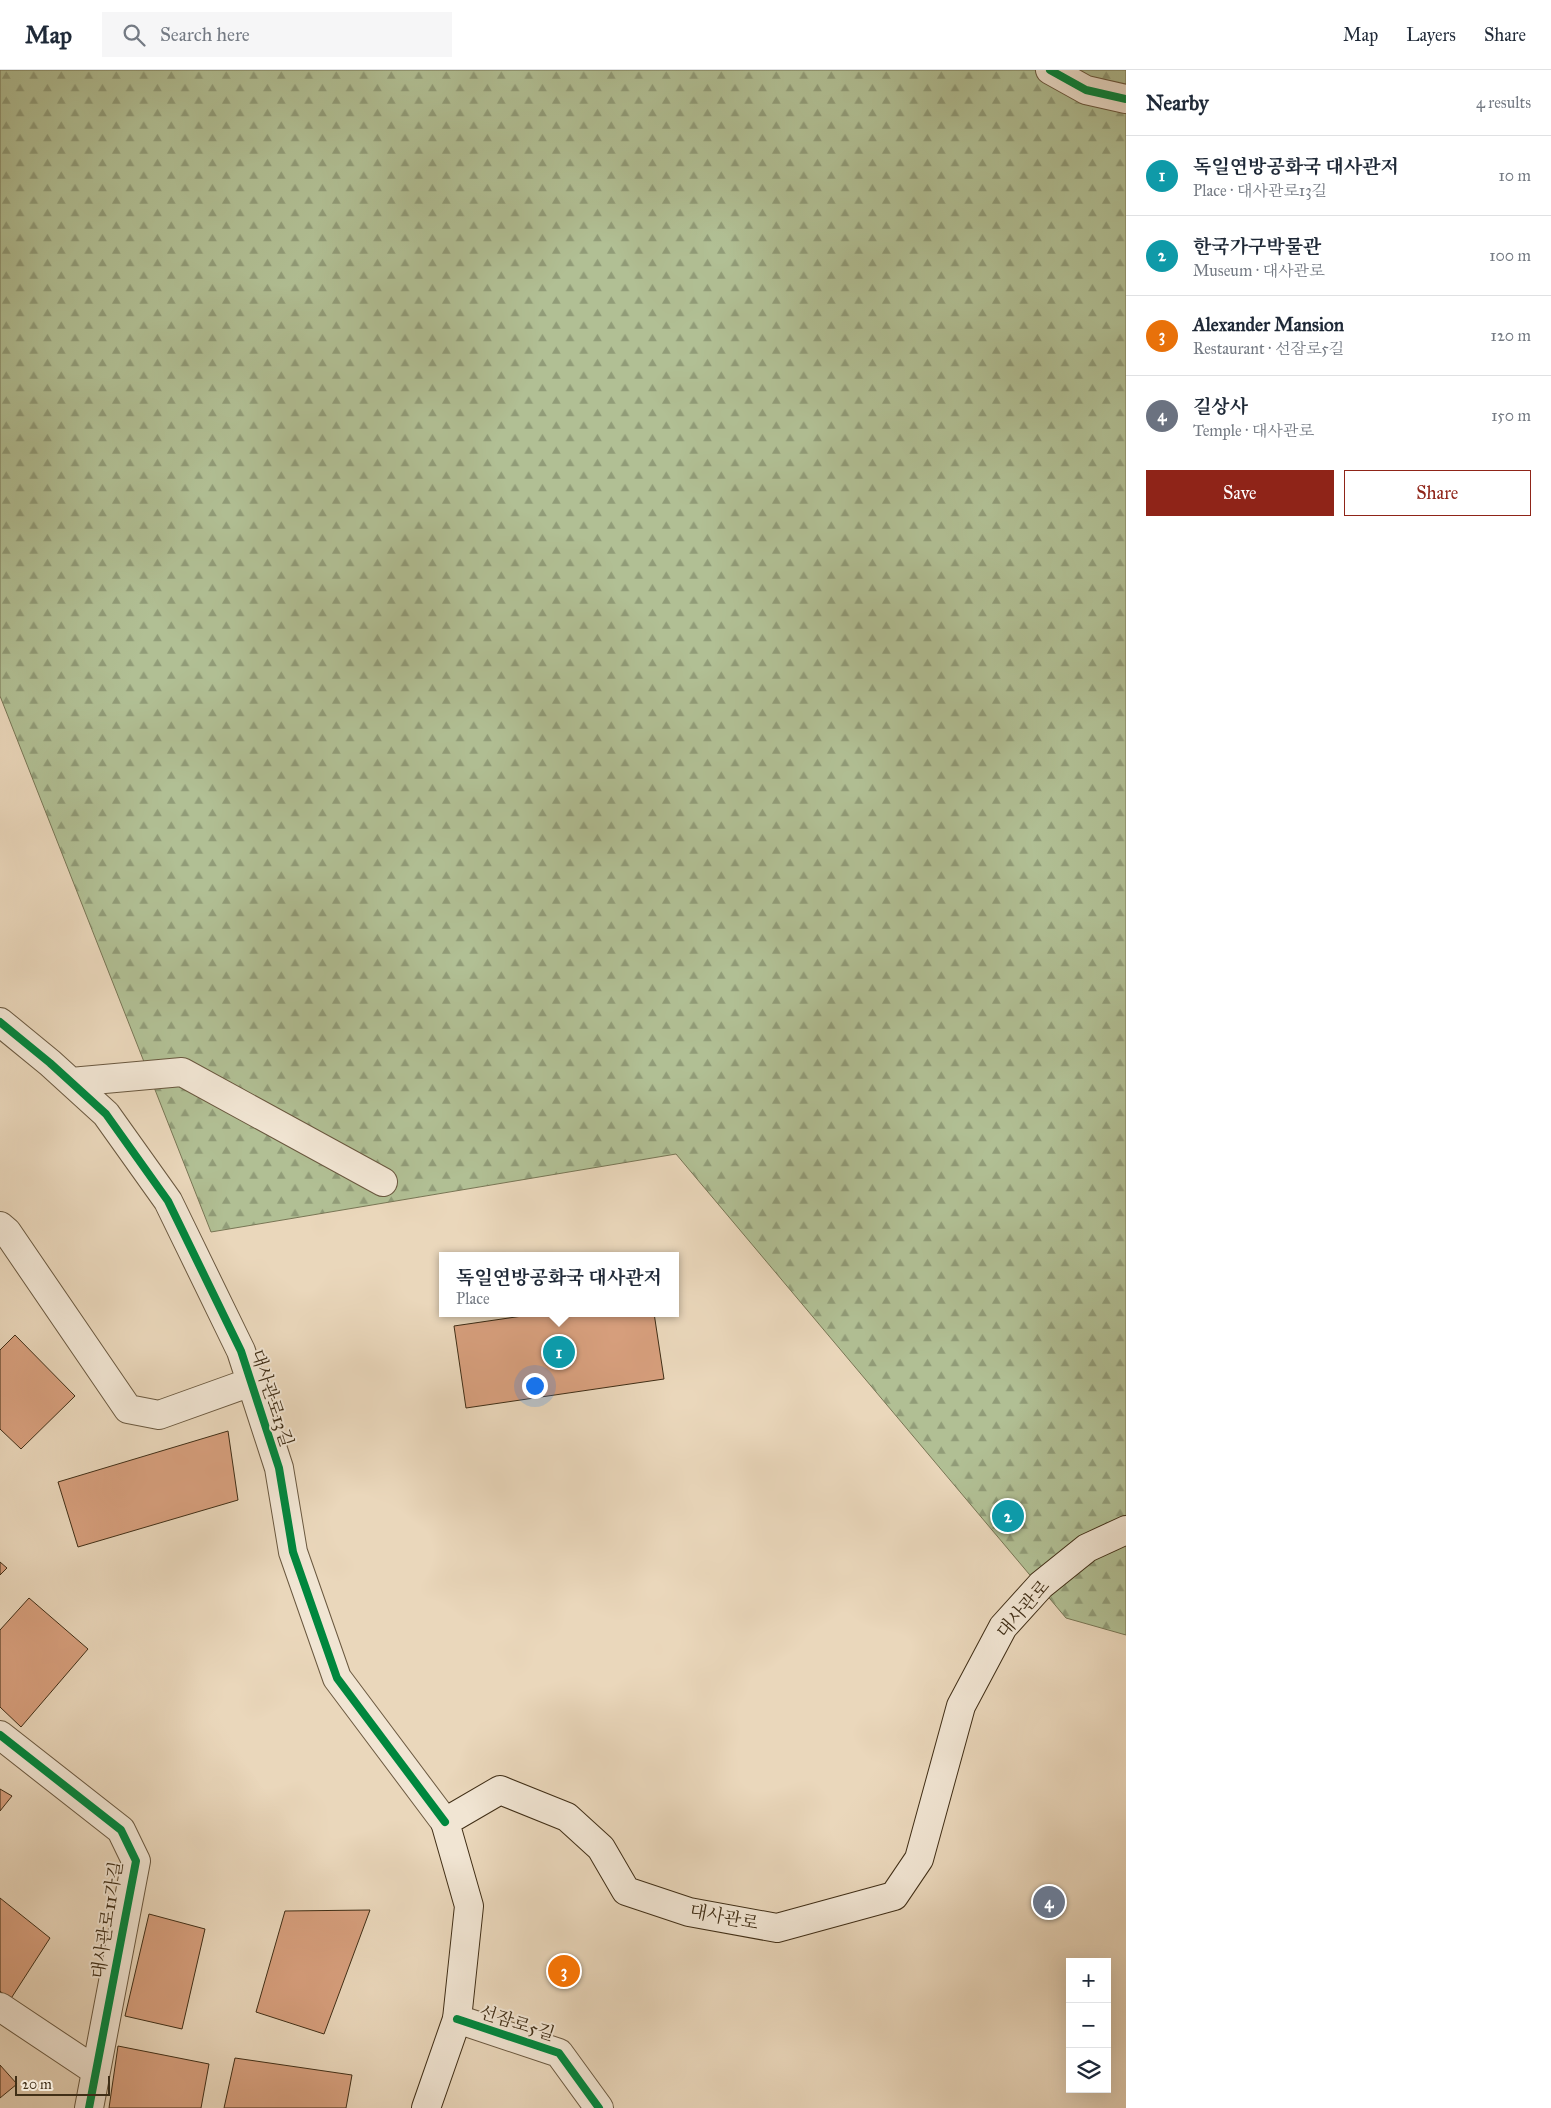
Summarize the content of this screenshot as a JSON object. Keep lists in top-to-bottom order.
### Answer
{
  "streets": {
    "street": [
      "대사관로13길",
      "대사관로",
      "대사관로11가길",
      "선잠로5길"
    ]
  },
  "crossings": [
    ["대사관로13길", "대사관로"]
  ],
  "scale_bar": "20 m",
  "page": {
    "header": "Map",
    "search": "Search here",
    "nav": ["Map", "Layers", "Share"],
    "heading": ["Nearby", "4 results"],
    "list": [
      {
        "mark": "1",
        "name": "독일연방공화국 대사관저",
        "note": "Place · 대사관로13길",
        "value": "10 m"
      },
      {
        "mark": "2",
        "name": "한국가구박물관",
        "note": "Museum · 대사관로",
        "value": "100 m"
      },
      {
        "mark": "3",
        "name": "Alexander Mansion",
        "note": "Restaurant · 선잠로5길",
        "value": "120 m"
      },
      {
        "mark": "4",
        "name": "길상사",
        "note": "Temple · 대사관로",
        "value": "150 m"
      }
    ],
    "buttons": ["Save", "Share"],
    "popup": ["독일연방공화국 대사관저", "Place"],
    "pins": [
      "1",
      "2",
      "4",
      "3"
    ],
    "map_buttons": ["+", "−"],
    "scale": "20 m"
  }
}
